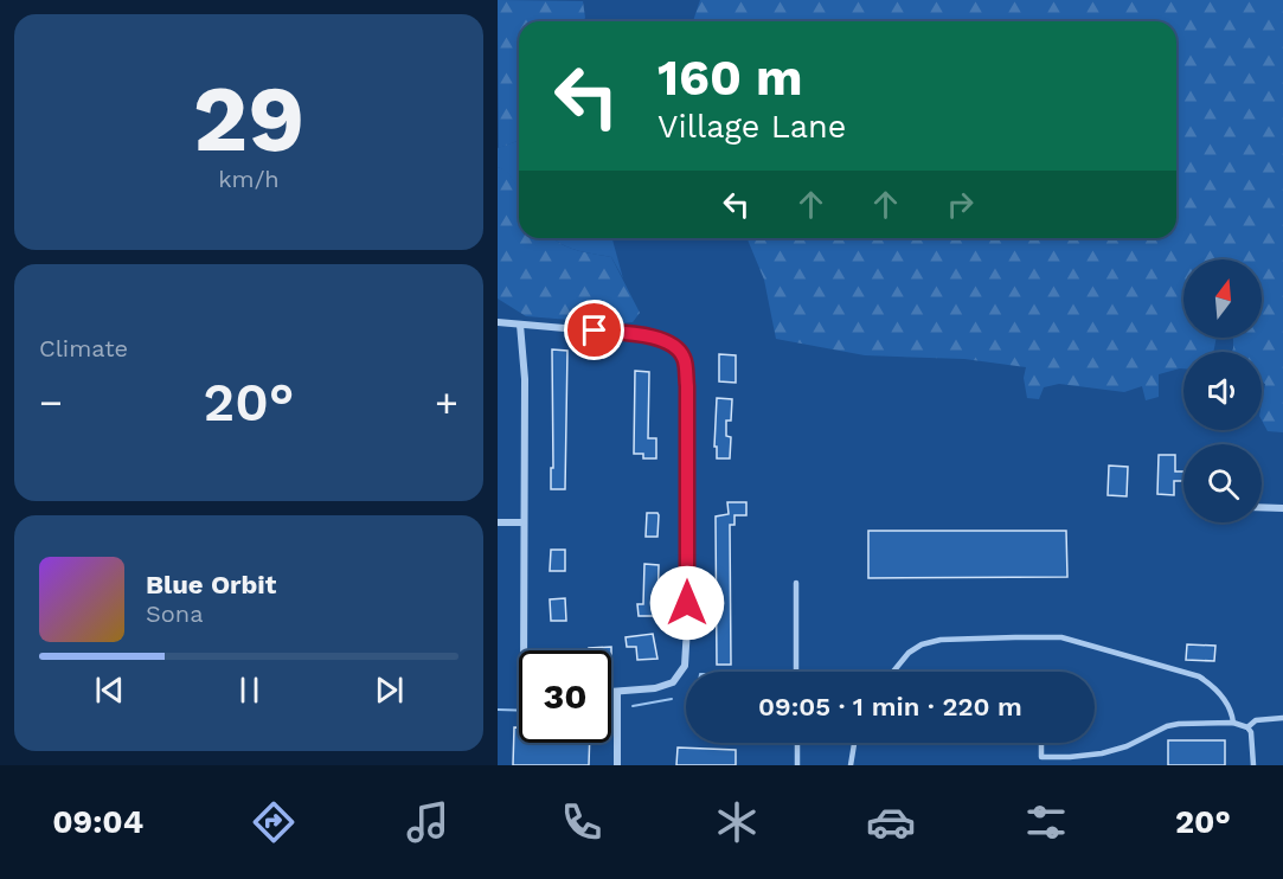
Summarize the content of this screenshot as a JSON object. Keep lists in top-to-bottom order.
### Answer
{
  "north": "top",
  "page": {
    "tile": [
      ["29", "km/h"],
      "Climate"
    ],
    "turn": ["160 m", "Village Lane"],
    "heat": ["−", "20°", "+"],
    "song": ["Blue Orbit", "Sona"],
    "limit": "30",
    "trip": "09:05 · 1 min · 220 m",
    "tabs": ["09:04", "20°"]
  }
}
